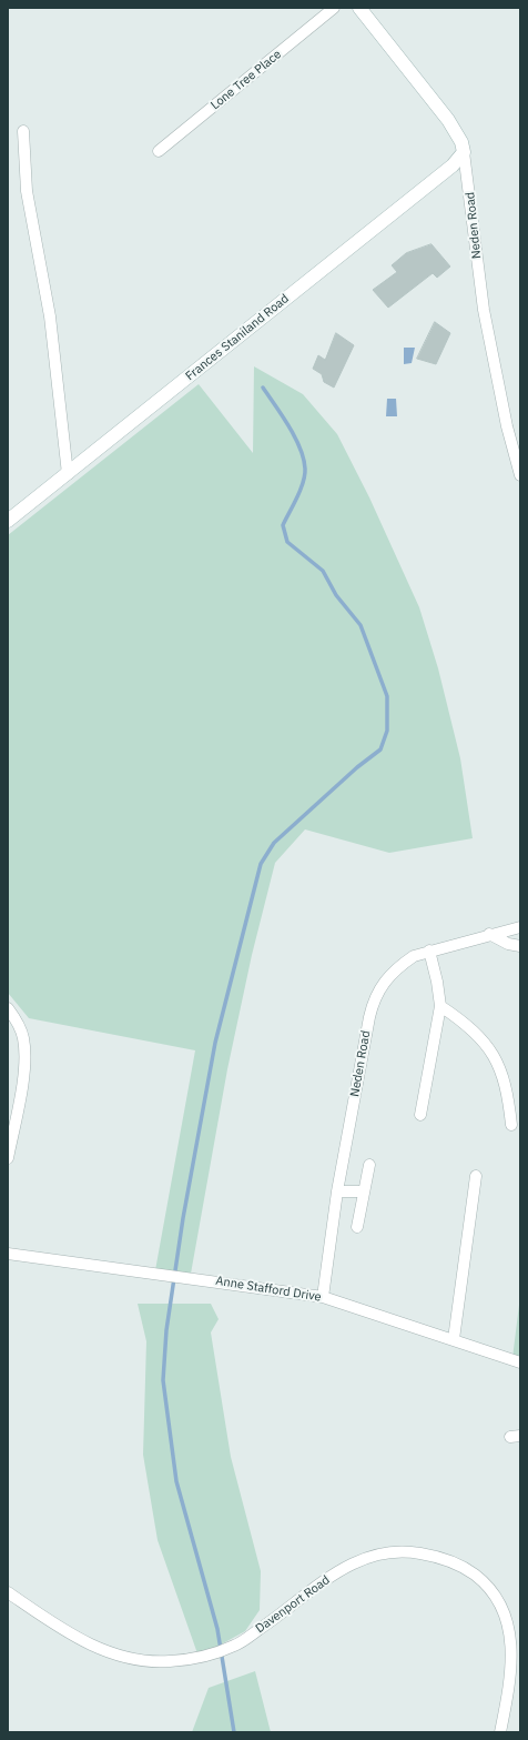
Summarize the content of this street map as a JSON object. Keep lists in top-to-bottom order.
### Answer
{
  "streets": {
    "street": [
      "Lone Tree Place",
      "Neden Road",
      "Frances Staniland Road",
      "Anne Stafford Drive",
      "Davenport Road"
    ]
  },
  "crossings": [
    ["Neden Road", "Frances Staniland Road"],
    ["Neden Road", "Anne Stafford Drive"]
  ]
}
